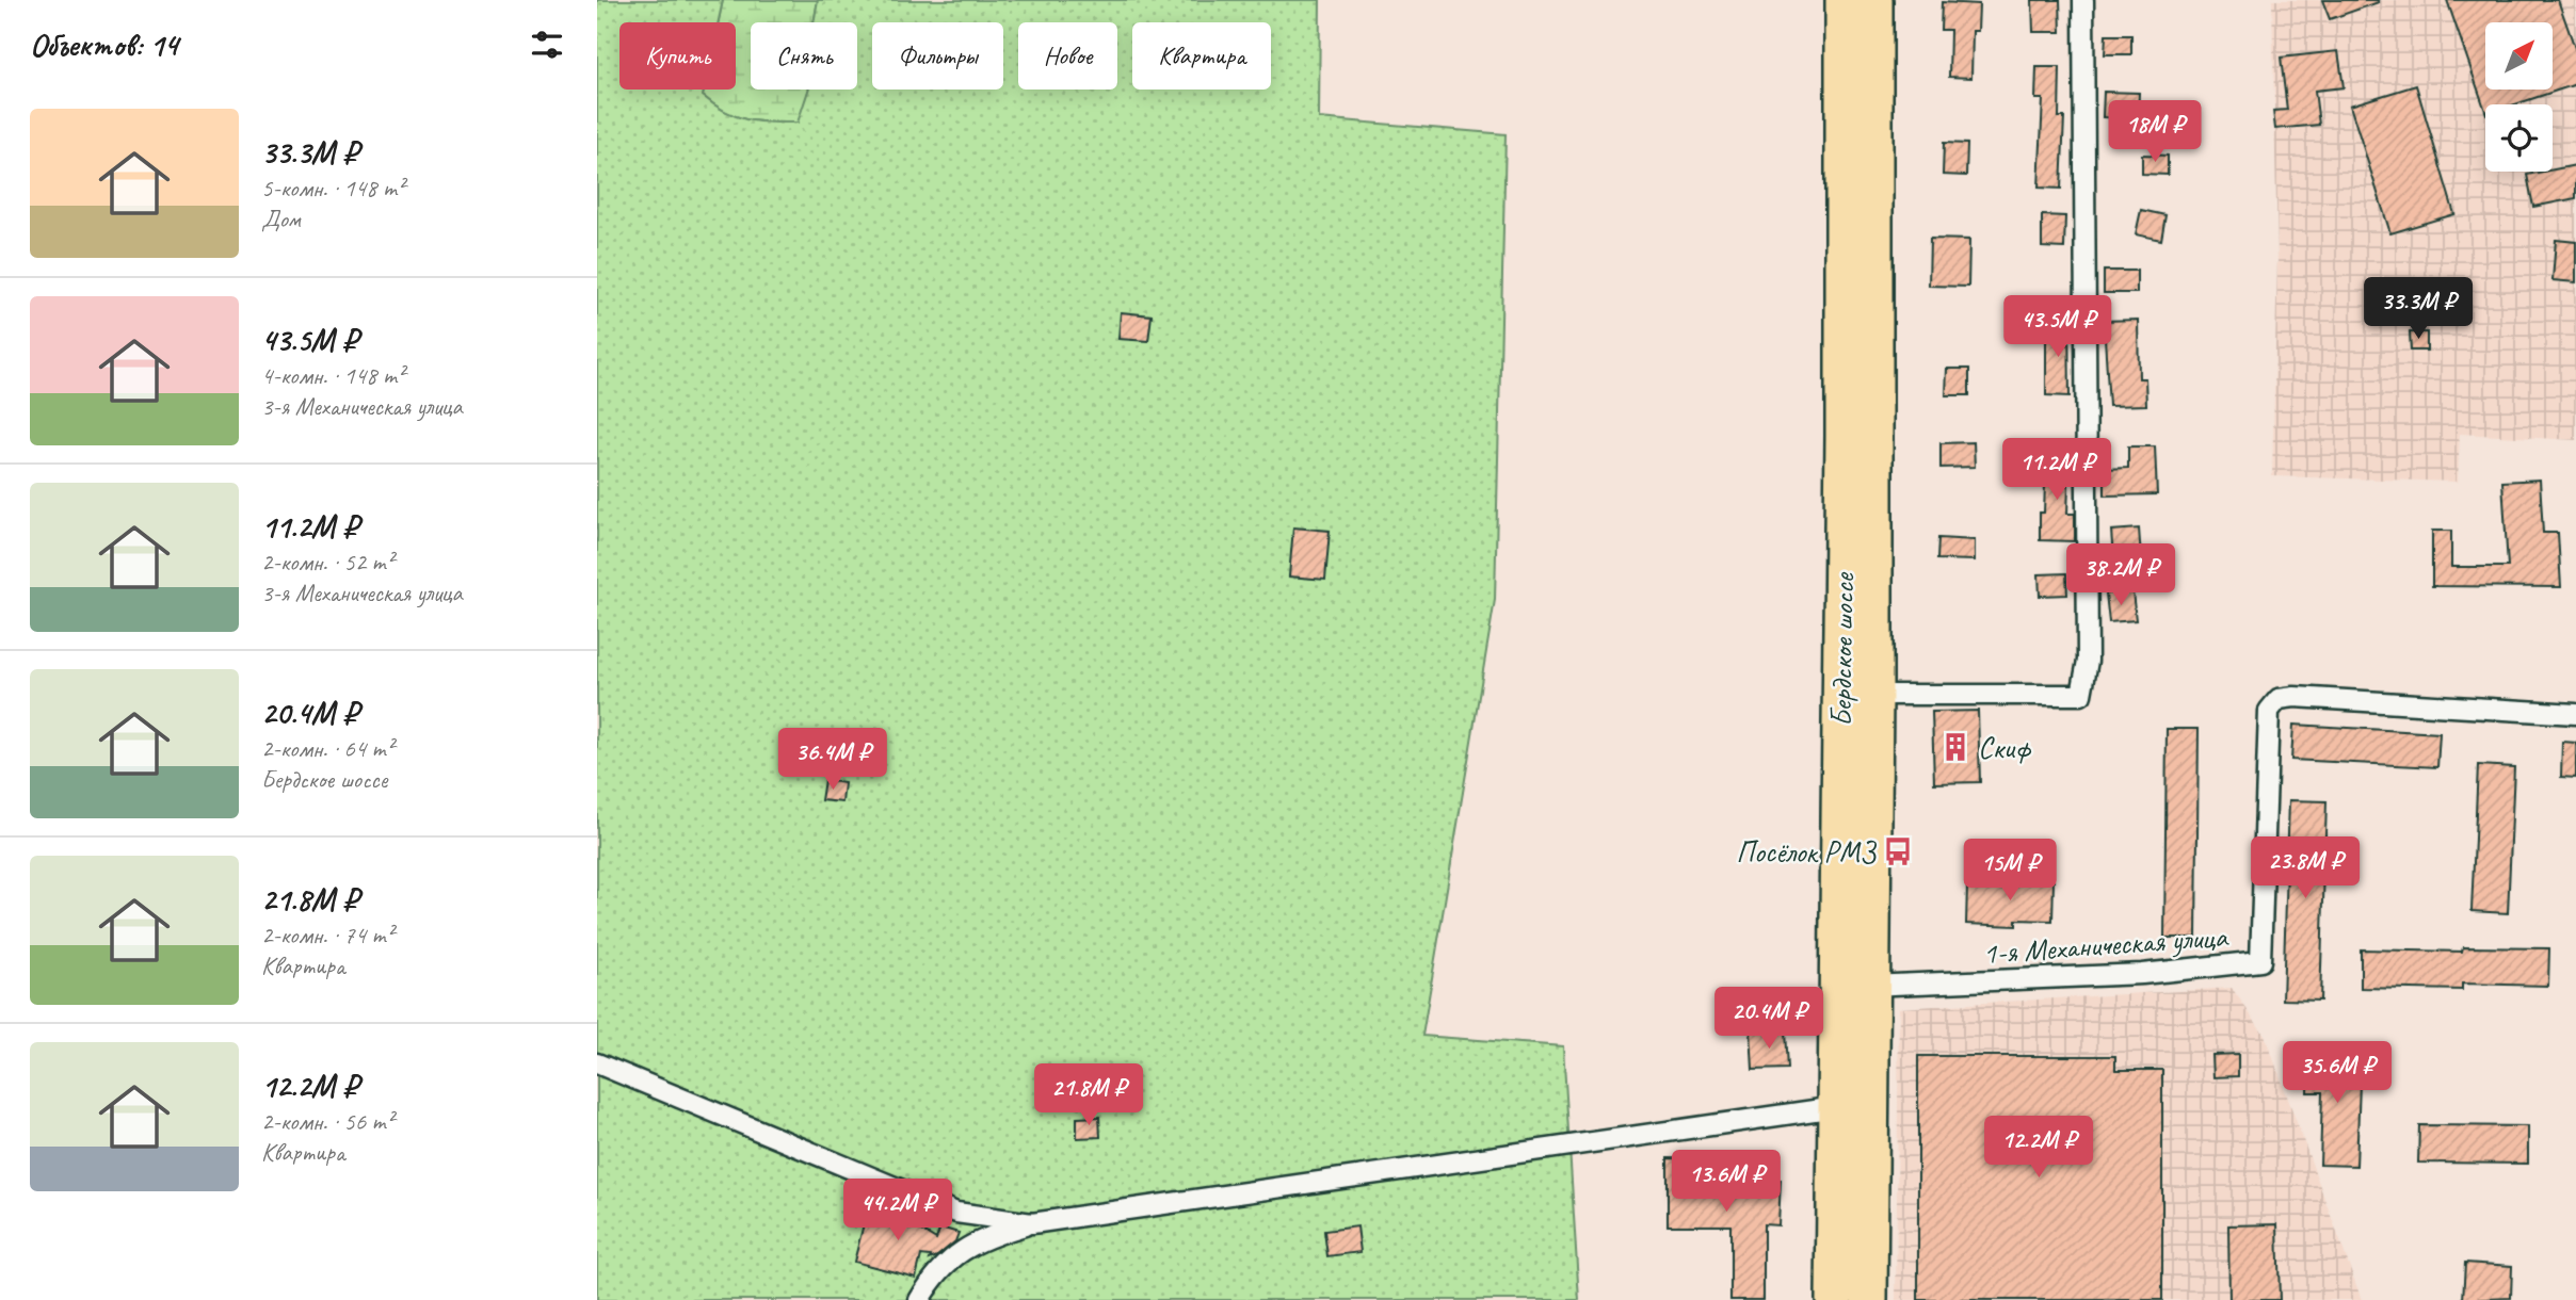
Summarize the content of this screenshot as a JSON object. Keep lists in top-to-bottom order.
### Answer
{
  "streets": {
    "highway": ["Бердское шоссе"],
    "street": ["1-я Механическая улица"]
  },
  "crossings": [
    ["Бердское шоссе", "1-я Механическая улица"]
  ],
  "places": {
    "building": ["Скиф"],
    "bus stop": ["Посёлок РМЗ"]
  },
  "north": "top right",
  "page": {
    "heading": "Объектов: 14",
    "chip": [
      "Купить",
      "Снять",
      "Фильтры",
      "Новое",
      "Квартира"
    ],
    "list": [
      {
        "name": "33.3M ₽",
        "note": "5-комн. · 148 m² · Дом"
      },
      {
        "name": "43.5M ₽",
        "note": "4-комн. · 148 m² · 3-я Механическая улица"
      },
      {
        "name": "11.2M ₽",
        "note": "2-комн. · 52 m² · 3-я Механическая улица"
      },
      {
        "name": "20.4M ₽",
        "note": "2-комн. · 64 m² · Бердское шоссе"
      },
      {
        "name": "21.8M ₽",
        "note": "2-комн. · 74 m² · Квартира"
      },
      {
        "name": "12.2M ₽",
        "note": "2-комн. · 56 m² · Квартира"
      }
    ],
    "price": [
      "18M ₽",
      "33.3M ₽",
      "43.5M ₽",
      "11.2M ₽",
      "38.2M ₽",
      "36.4M ₽",
      "23.8M ₽",
      "15M ₽",
      "20.4M ₽",
      "35.6M ₽",
      "21.8M ₽",
      "12.2M ₽",
      "13.6M ₽",
      "44.2M ₽"
    ]
  }
}
